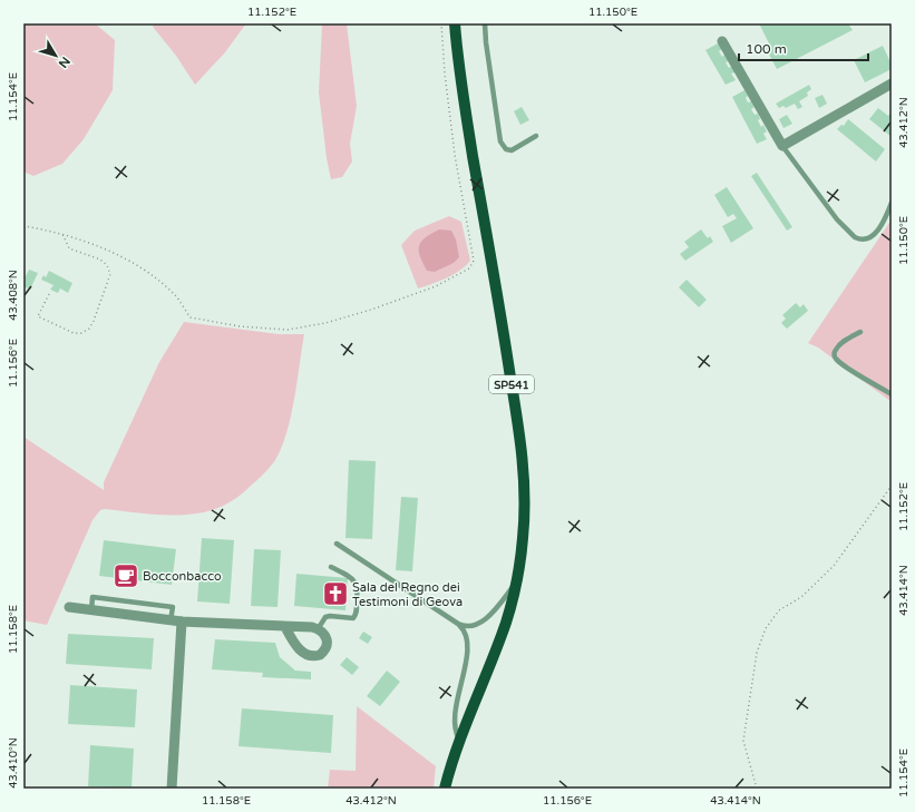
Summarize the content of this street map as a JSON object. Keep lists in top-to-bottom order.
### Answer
{
  "streets": {
    "main road": ["SP541"]
  },
  "places": {
    "cafe": ["Bocconbacco"],
    "church": ["Sala del Regno dei Testimoni di Geova"]
  },
  "scale_bar": "100 m",
  "north": "bottom right",
  "coordinates": [
    "11.152°E",
    "11.150°E",
    "11.154°E",
    "43.412°N",
    "43.408°N",
    "11.156°E",
    "43.414°N",
    "11.158°E",
    "43.410°N"
  ]
}
